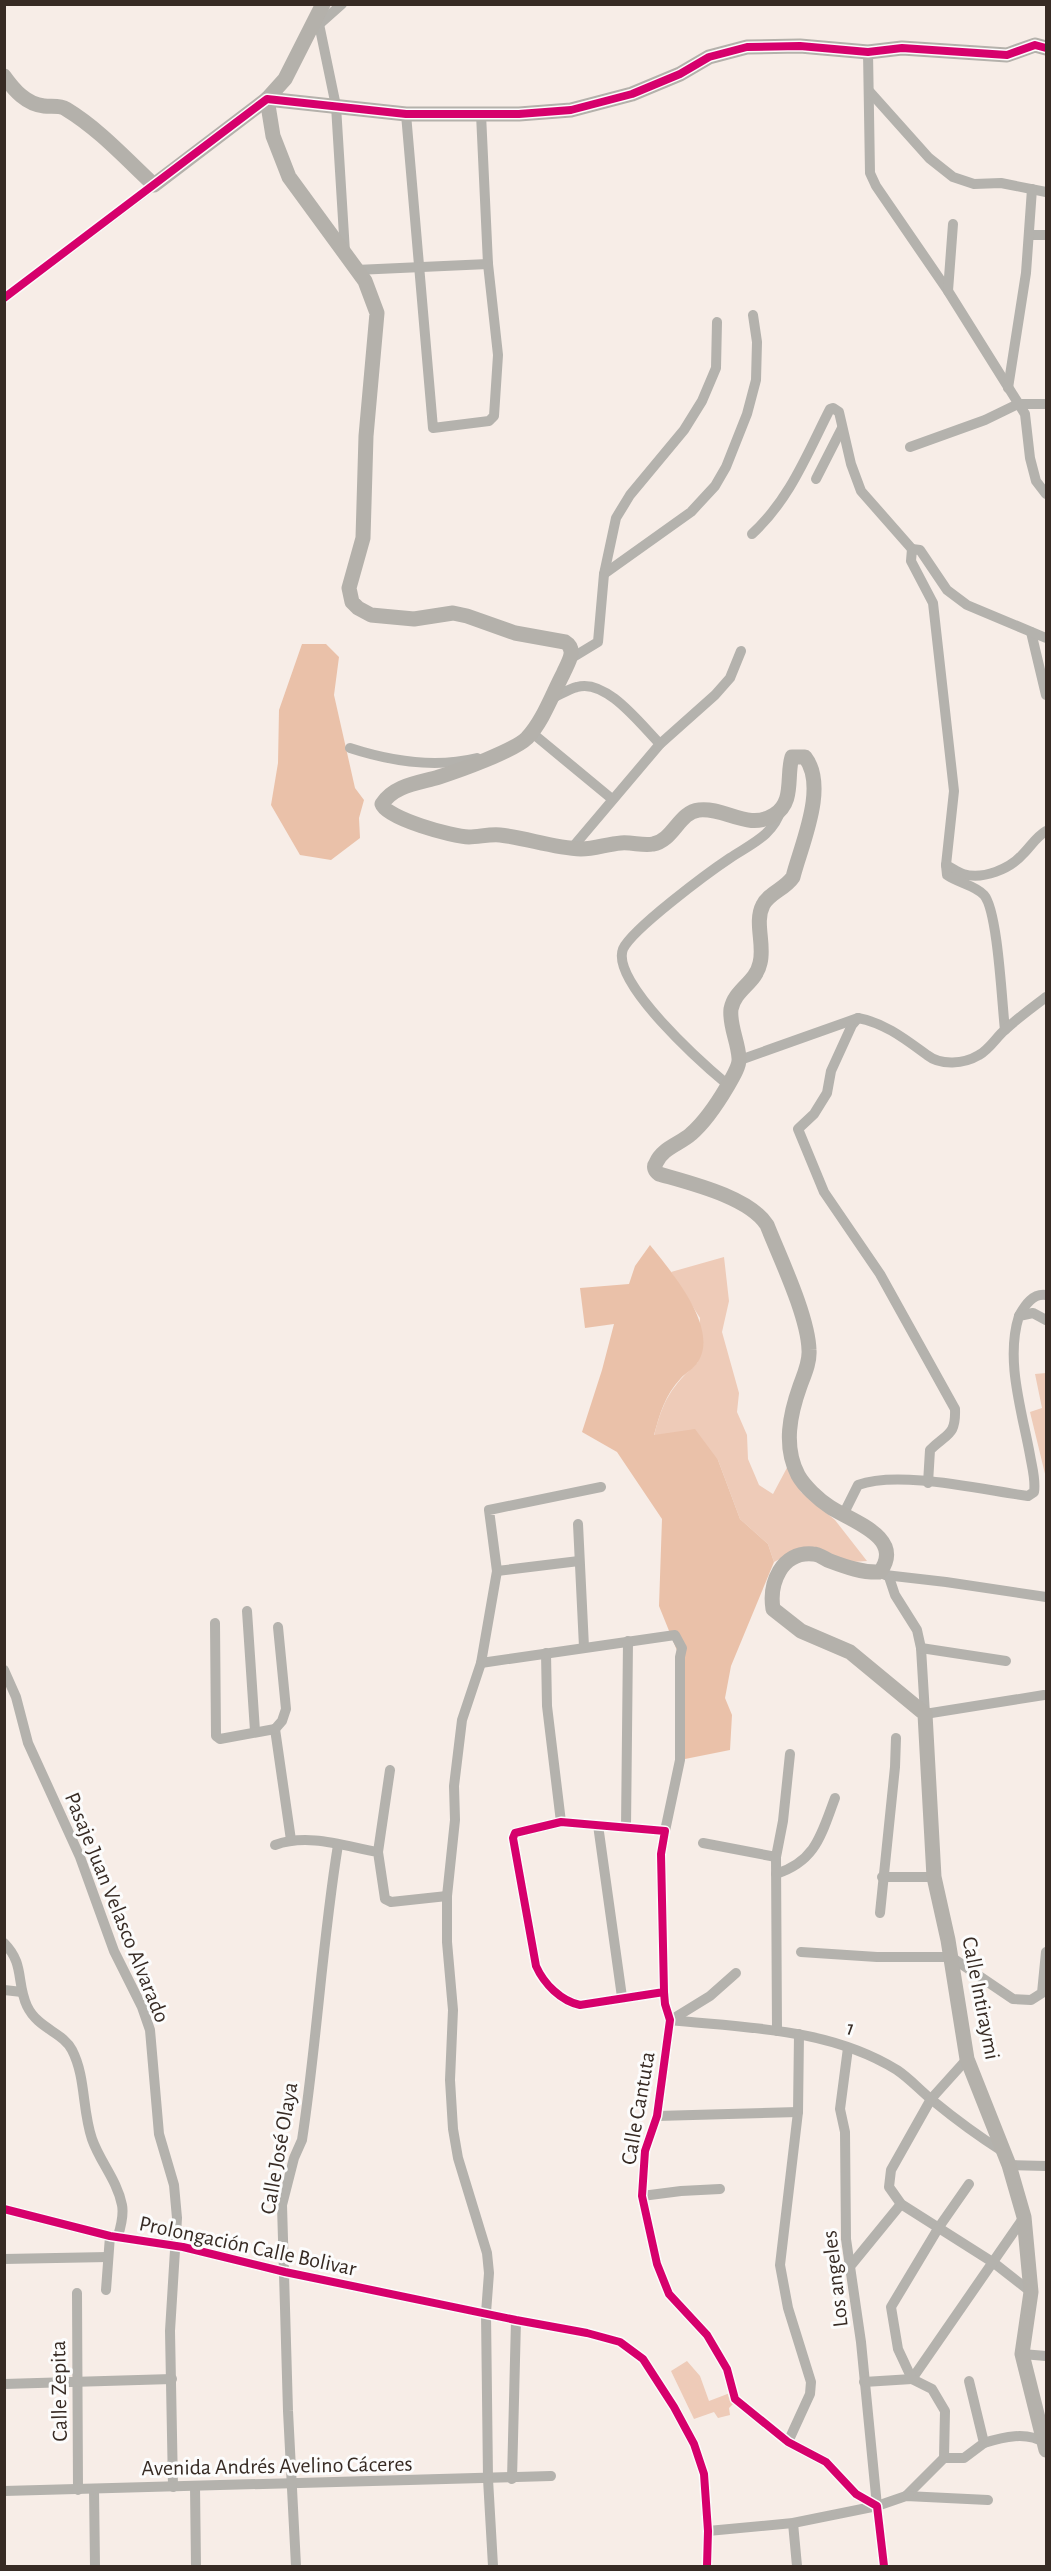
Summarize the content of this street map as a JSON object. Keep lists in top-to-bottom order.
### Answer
{
  "streets": {
    "main road": ["Calle Intiraymi"],
    "street": [
      "Pasaje Juan Velasco Alvarado",
      "1",
      "Calle Cantuta",
      "Calle José Olaya",
      "Prolongación Calle Bolivar",
      "Los angeles",
      "Calle Zepita",
      "Avenida Andrés Avelino Cáceres"
    ]
  },
  "crossings": [
    ["Pasaje Juan Velasco Alvarado", "Prolongación Calle Bolivar"],
    ["Pasaje Juan Velasco Alvarado", "Avenida Andrés Avelino Cáceres"],
    ["Calle Intiraymi", "1"],
    ["1", "Calle Cantuta"],
    ["1", "Los angeles"],
    ["Calle Cantuta", "Los angeles"],
    ["Calle José Olaya", "Prolongación Calle Bolivar"],
    ["Calle José Olaya", "Avenida Andrés Avelino Cáceres"],
    ["Calle Zepita", "Avenida Andrés Avelino Cáceres"]
  ]
}
